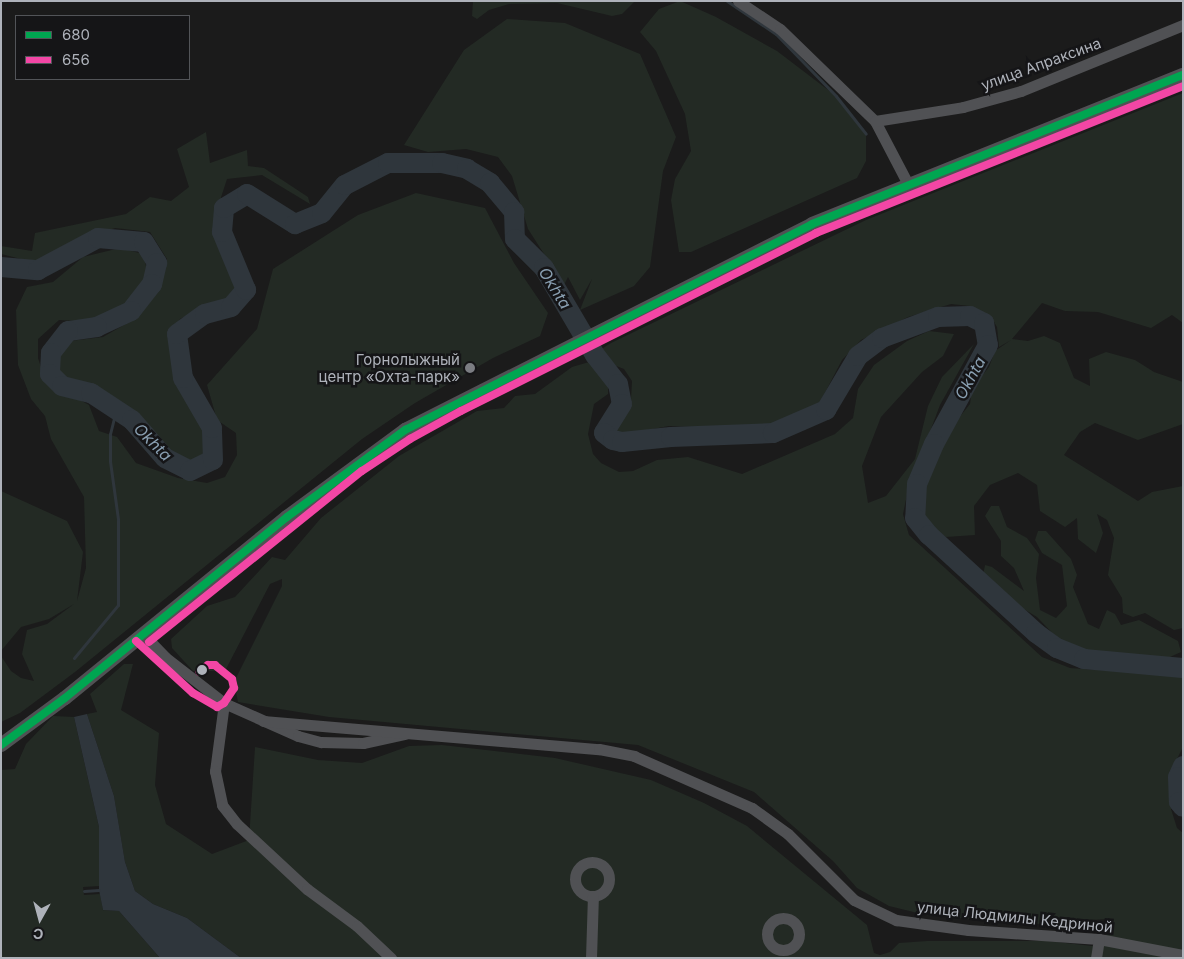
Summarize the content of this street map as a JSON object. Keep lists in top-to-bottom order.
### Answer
{
  "streets": {
    "street": ["улица Апраксина", "улица Людмилы Кедриной"]
  },
  "water": ["Okhta"],
  "places": ["Горнолыжный центр «Охта-парк»"],
  "lines": ["transit line 680", "transit line 656"],
  "legend": ["680", "656"],
  "north": "bottom"
}
